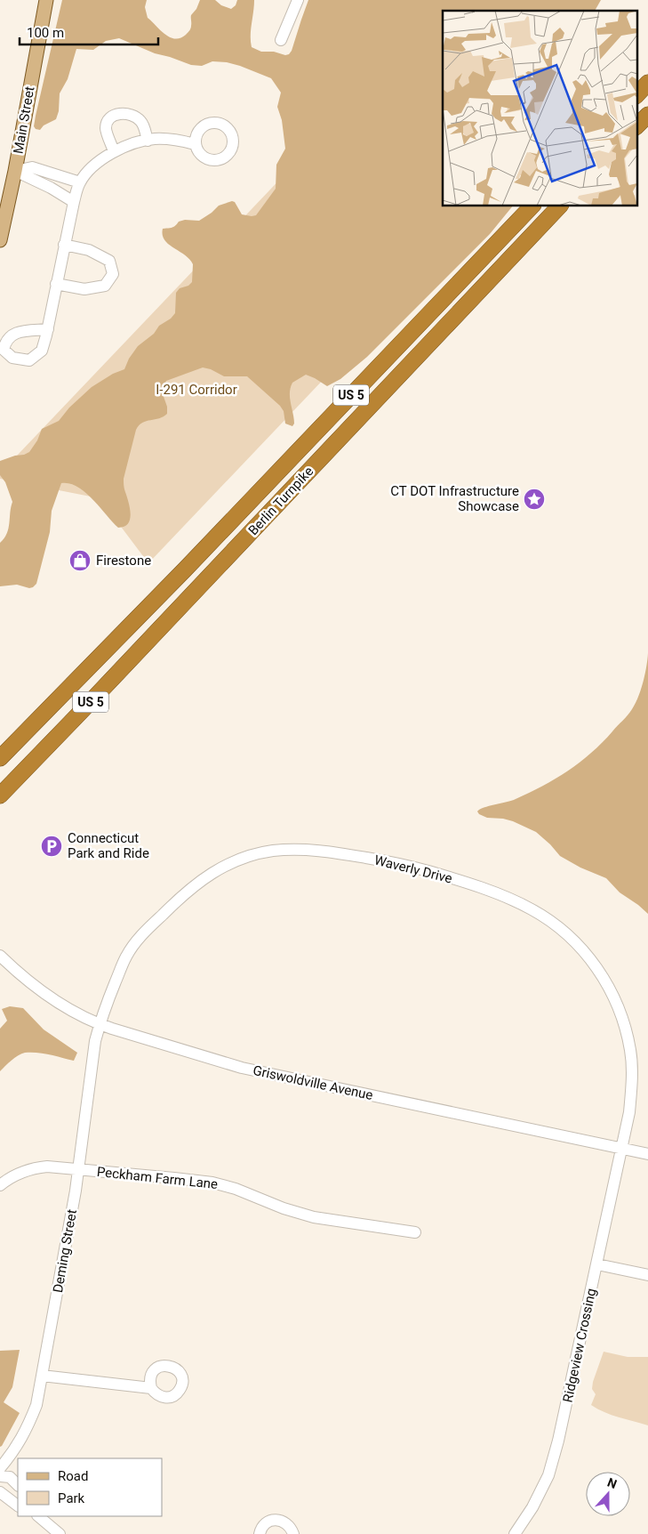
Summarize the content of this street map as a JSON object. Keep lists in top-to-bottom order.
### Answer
{
  "streets": {
    "highway": ["US 5", "Berlin Turnpike"],
    "main road": ["Main Street"],
    "street": [
      "Waverly Drive",
      "Griswoldville Avenue",
      "Peckham Farm Lane",
      "Deming Street",
      "Ridgeview Crossing"
    ]
  },
  "crossings": [
    ["Waverly Drive", "Griswoldville Avenue"],
    ["Waverly Drive", "Deming Street"],
    ["Waverly Drive", "Ridgeview Crossing"],
    ["Griswoldville Avenue", "Deming Street"],
    ["Griswoldville Avenue", "Ridgeview Crossing"],
    ["Peckham Farm Lane", "Deming Street"]
  ],
  "parks": ["I-291 Corridor"],
  "places": {
    "place": ["CT DOT Infrastructure Showcase"],
    "shop": ["Firestone"],
    "parking": ["Connecticut Park and Ride"]
  },
  "legend": ["Road", "Park"],
  "scale_bar": "100 m",
  "north": "top"
}
